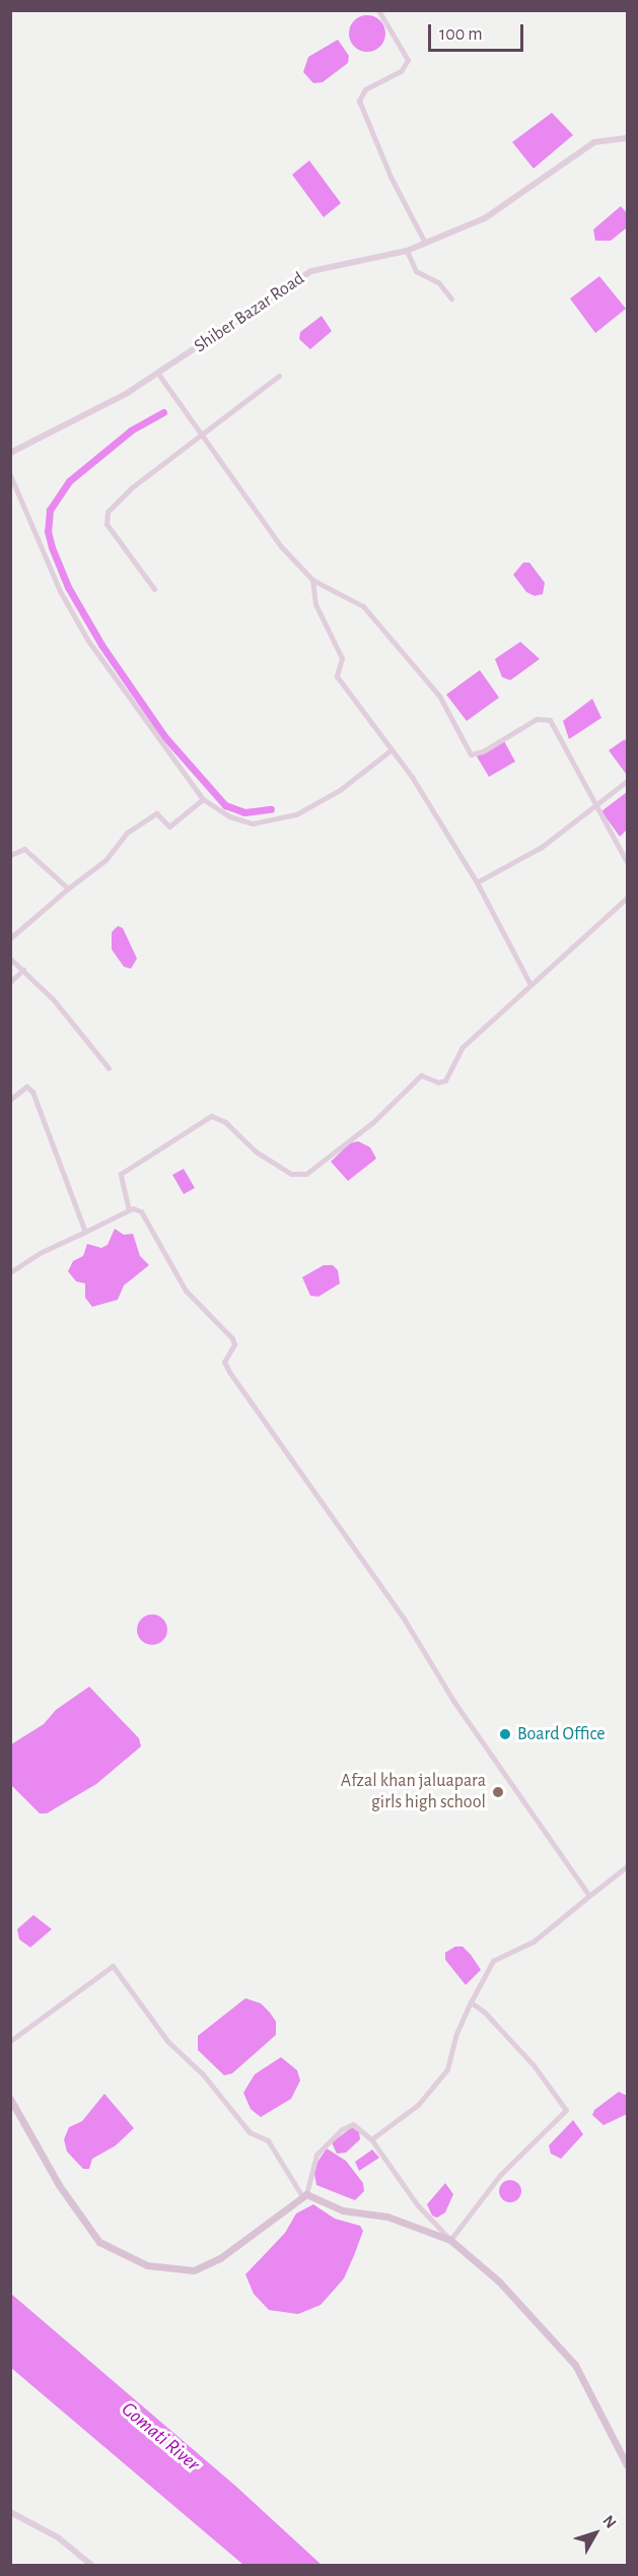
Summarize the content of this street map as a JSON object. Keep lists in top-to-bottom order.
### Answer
{
  "streets": {
    "street": ["Shiber Bazar Road"]
  },
  "water": ["Gomati River"],
  "places": ["Board Office", "Afzal khan jaluapara girls high school"],
  "scale_bar": "100 m",
  "north": "top right"
}
